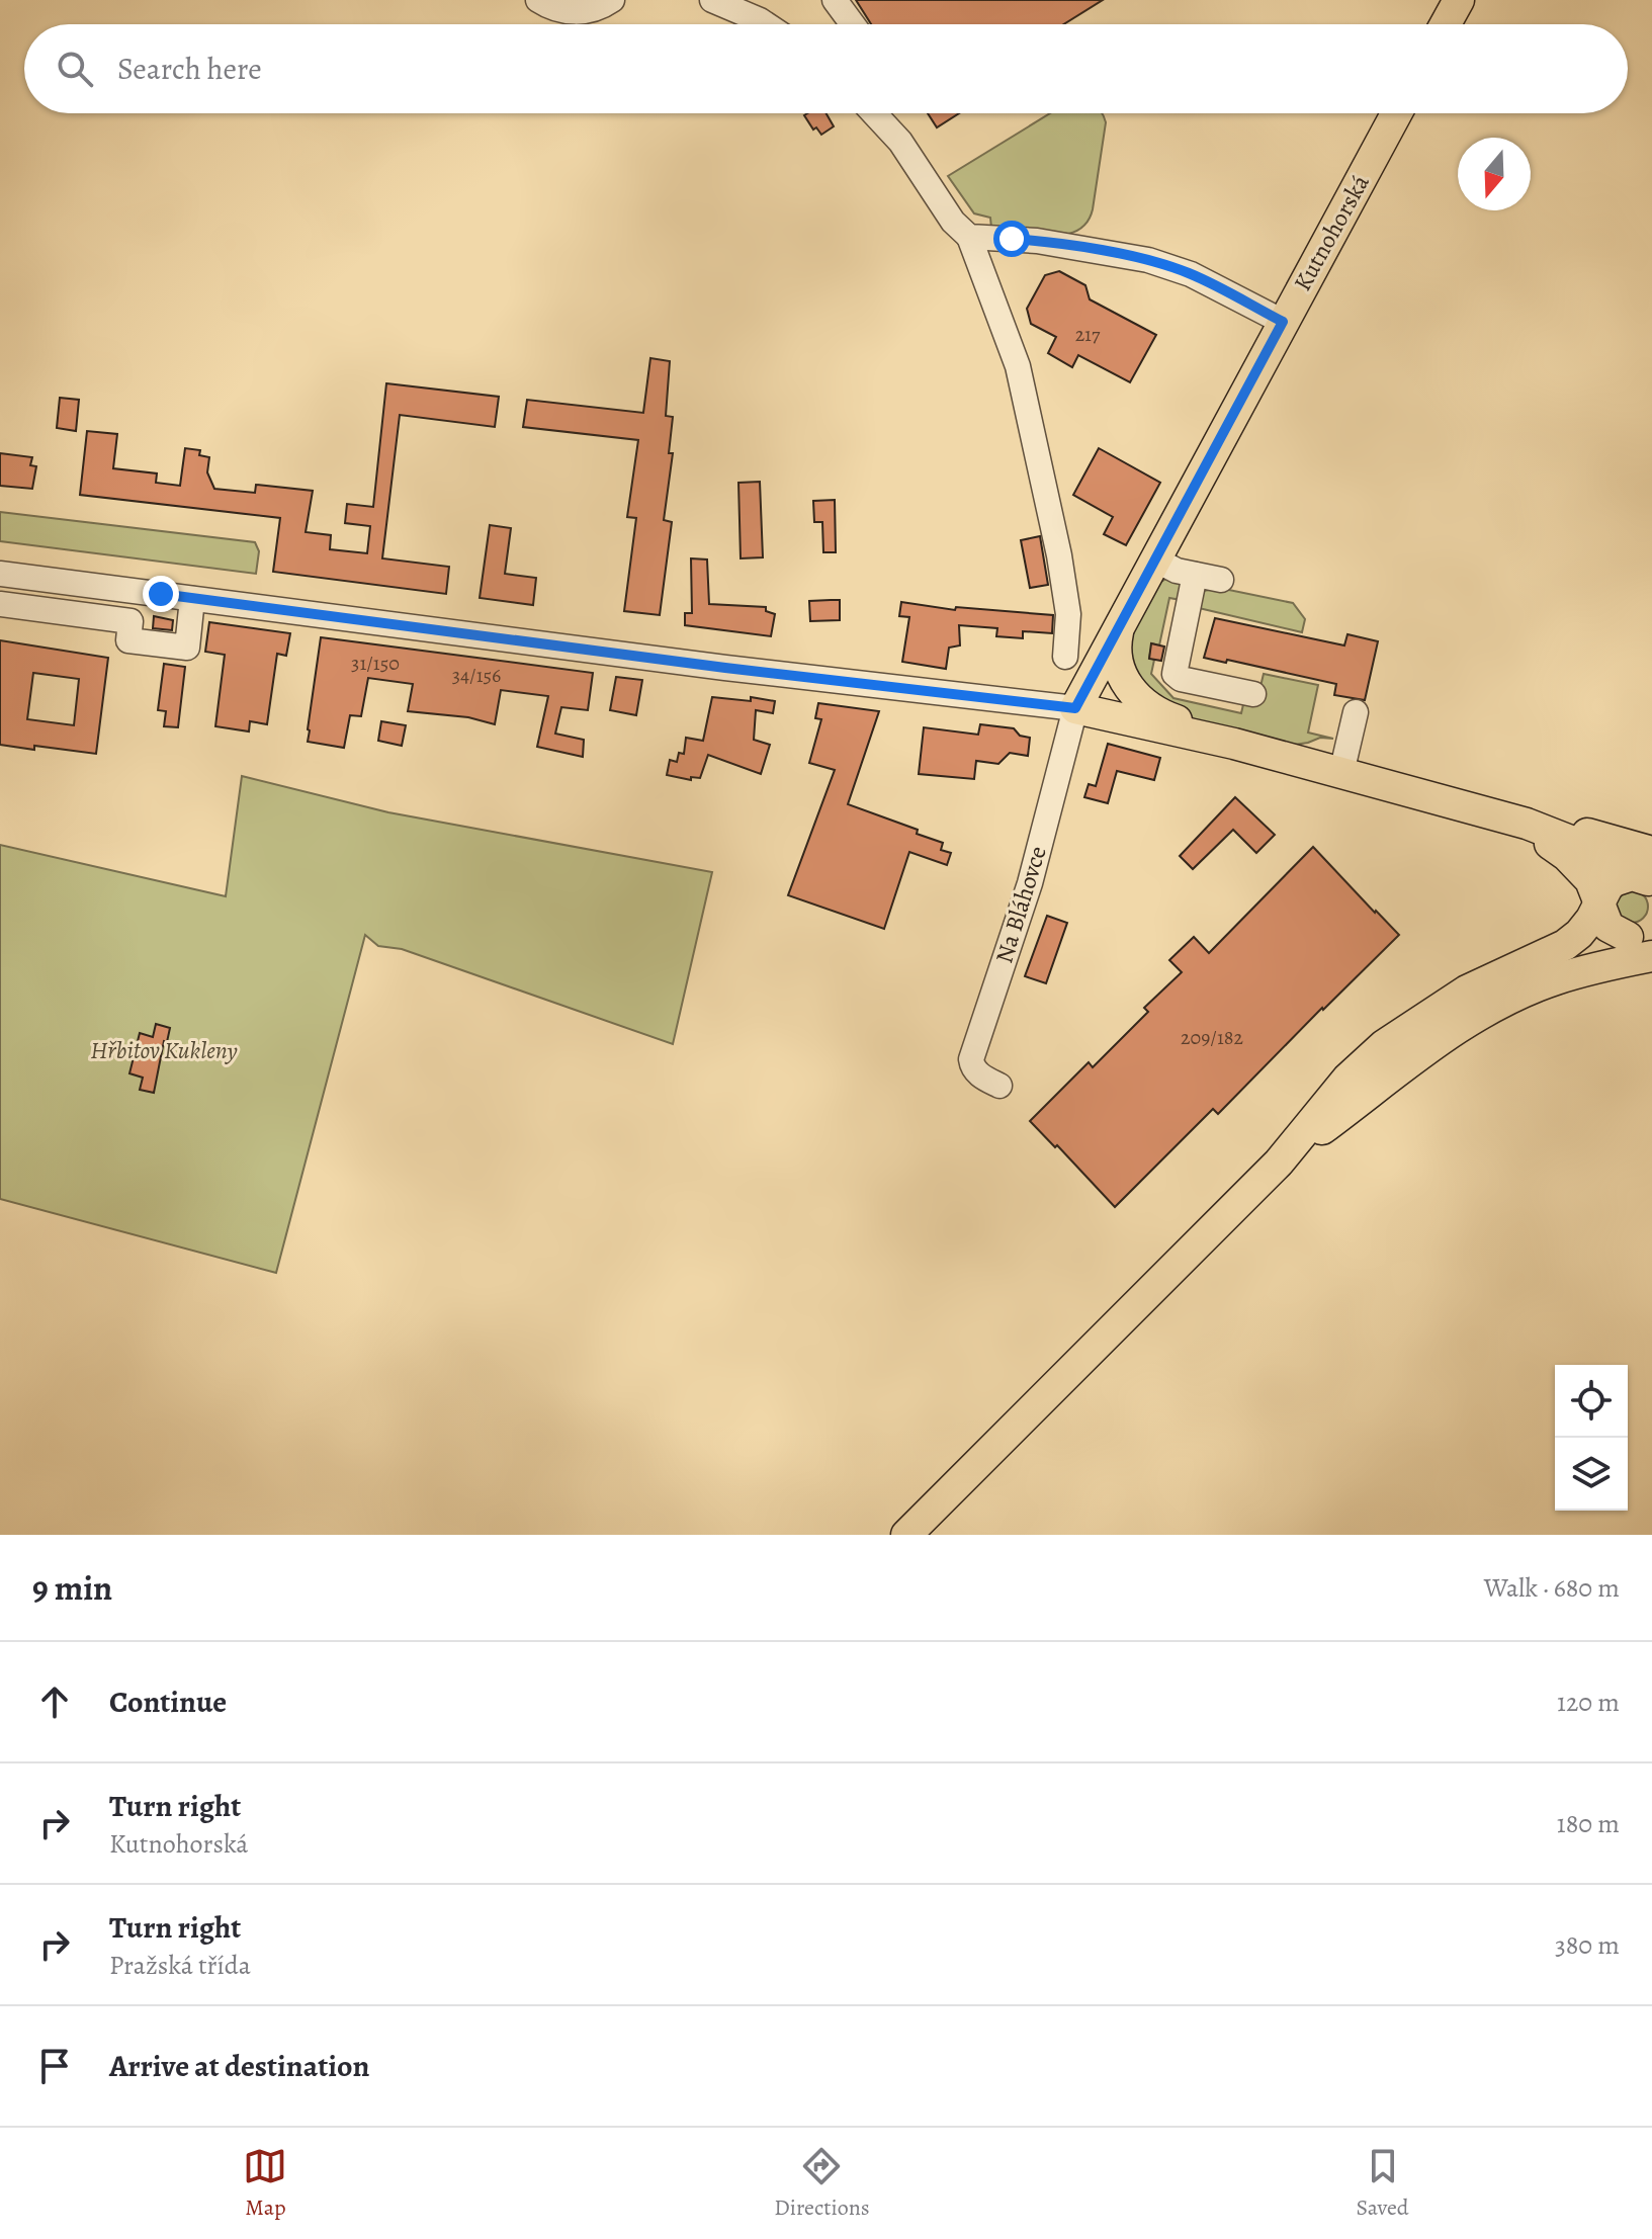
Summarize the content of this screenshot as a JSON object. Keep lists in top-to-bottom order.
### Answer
{
  "streets": {
    "main road": ["Kutnohorská"],
    "street": ["Na Bláhovce"]
  },
  "crossings": [
    ["Kutnohorská", "Na Bláhovce"]
  ],
  "parks": ["Hřbitov Kukleny"],
  "house_numbers": [
    "217",
    "31/150",
    "34/156",
    "209/182"
  ],
  "north": "bottom",
  "page": {
    "search": "Search here",
    "heading": ["9 min", "Walk · 680 m"],
    "list": [
      ["Continue", "120 m"],
      ["Turn right", "Kutnohorská", "180 m"],
      ["Turn right", "Pražská třída", "380 m"],
      "Arrive at destination"
    ],
    "nav": ["Map", "Directions", "Saved"]
  }
}
